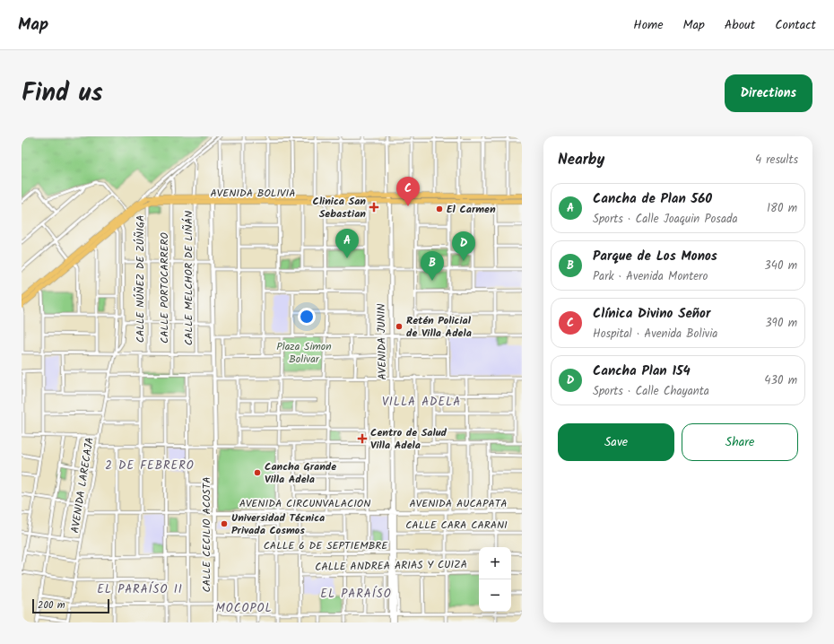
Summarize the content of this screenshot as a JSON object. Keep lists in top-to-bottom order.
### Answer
{
  "streets": {
    "main road": ["AVENIDA BOLIVIA"],
    "street": [
      "CALLE MELCHOR DE LIÑÁN",
      "CALLE NÚÑEZ DE ZÚÑIGA",
      "CALLE PORTOCARRERO",
      "AVENIDA JUNIN",
      "AVENIDA LARECAJA",
      "AVENIDA CIRCUNVALACION",
      "AVENIDA AUCAPATA",
      "CALLE CARA CARANI",
      "CALLE CECILIO ACOSTA",
      "CALLE 6 DE SEPTIEMBRE",
      "CALLE ANDREA ARIAS Y CUIZA"
    ]
  },
  "crossings": [
    ["AVENIDA BOLIVIA", "CALLE MELCHOR DE LIÑÁN"],
    ["AVENIDA BOLIVIA", "CALLE NÚÑEZ DE ZÚÑIGA"],
    ["AVENIDA BOLIVIA", "CALLE PORTOCARRERO"],
    ["AVENIDA BOLIVIA", "AVENIDA JUNIN"],
    ["AVENIDA BOLIVIA", "AVENIDA LARECAJA"],
    ["AVENIDA BOLIVIA", "CALLE CECILIO ACOSTA"],
    ["AVENIDA JUNIN", "AVENIDA CIRCUNVALACION"],
    ["AVENIDA JUNIN", "AVENIDA AUCAPATA"],
    ["AVENIDA JUNIN", "CALLE CARA CARANI"],
    ["AVENIDA JUNIN", "CALLE 6 DE SEPTIEMBRE"],
    ["AVENIDA JUNIN", "CALLE ANDREA ARIAS Y CUIZA"],
    ["AVENIDA CIRCUNVALACION", "AVENIDA AUCAPATA"],
    ["AVENIDA CIRCUNVALACION", "CALLE CECILIO ACOSTA"]
  ],
  "districts": [
    "VILLA ADELA",
    "2 DE FEBRERO",
    "EL PARAÍSO II",
    "EL PARAÍSO",
    "MOCOPOL"
  ],
  "parks": ["Plaza Simon Bolivar"],
  "places": {
    "health": ["Clinica San Sebastian", "Centro de Salud Villa Adela"],
    "other": [
      "El Carmen",
      "Retén Policial de Villa Adela",
      "Cancha Grande Villa Adela",
      "Universidad Técnica Privada Cosmos"
    ]
  },
  "scale_bar": "200 m",
  "page": {
    "header": "Map",
    "nav": [
      "Home",
      "Map",
      "About",
      "Contact"
    ],
    "title": "Find us",
    "buttons": [
      "Directions",
      ["Save", "Share"]
    ],
    "heading": ["Nearby", "4 results"],
    "pins": [
      "C",
      "A",
      "D",
      "B"
    ],
    "list": [
      {
        "mark": "A",
        "name": "Cancha de Plan 560",
        "note": "Sports · Calle Joaquin Posada",
        "value": "180 m"
      },
      {
        "mark": "B",
        "name": "Parque de Los Monos",
        "note": "Park · Avenida Montero",
        "value": "340 m"
      },
      {
        "mark": "C",
        "name": "Clínica Divino Señor",
        "note": "Hospital · Avenida Bolivia",
        "value": "390 m"
      },
      {
        "mark": "D",
        "name": "Cancha Plan 154",
        "note": "Sports · Calle Chayanta",
        "value": "430 m"
      }
    ],
    "map_buttons": ["+", "−"],
    "scale": "200 m"
  }
}
